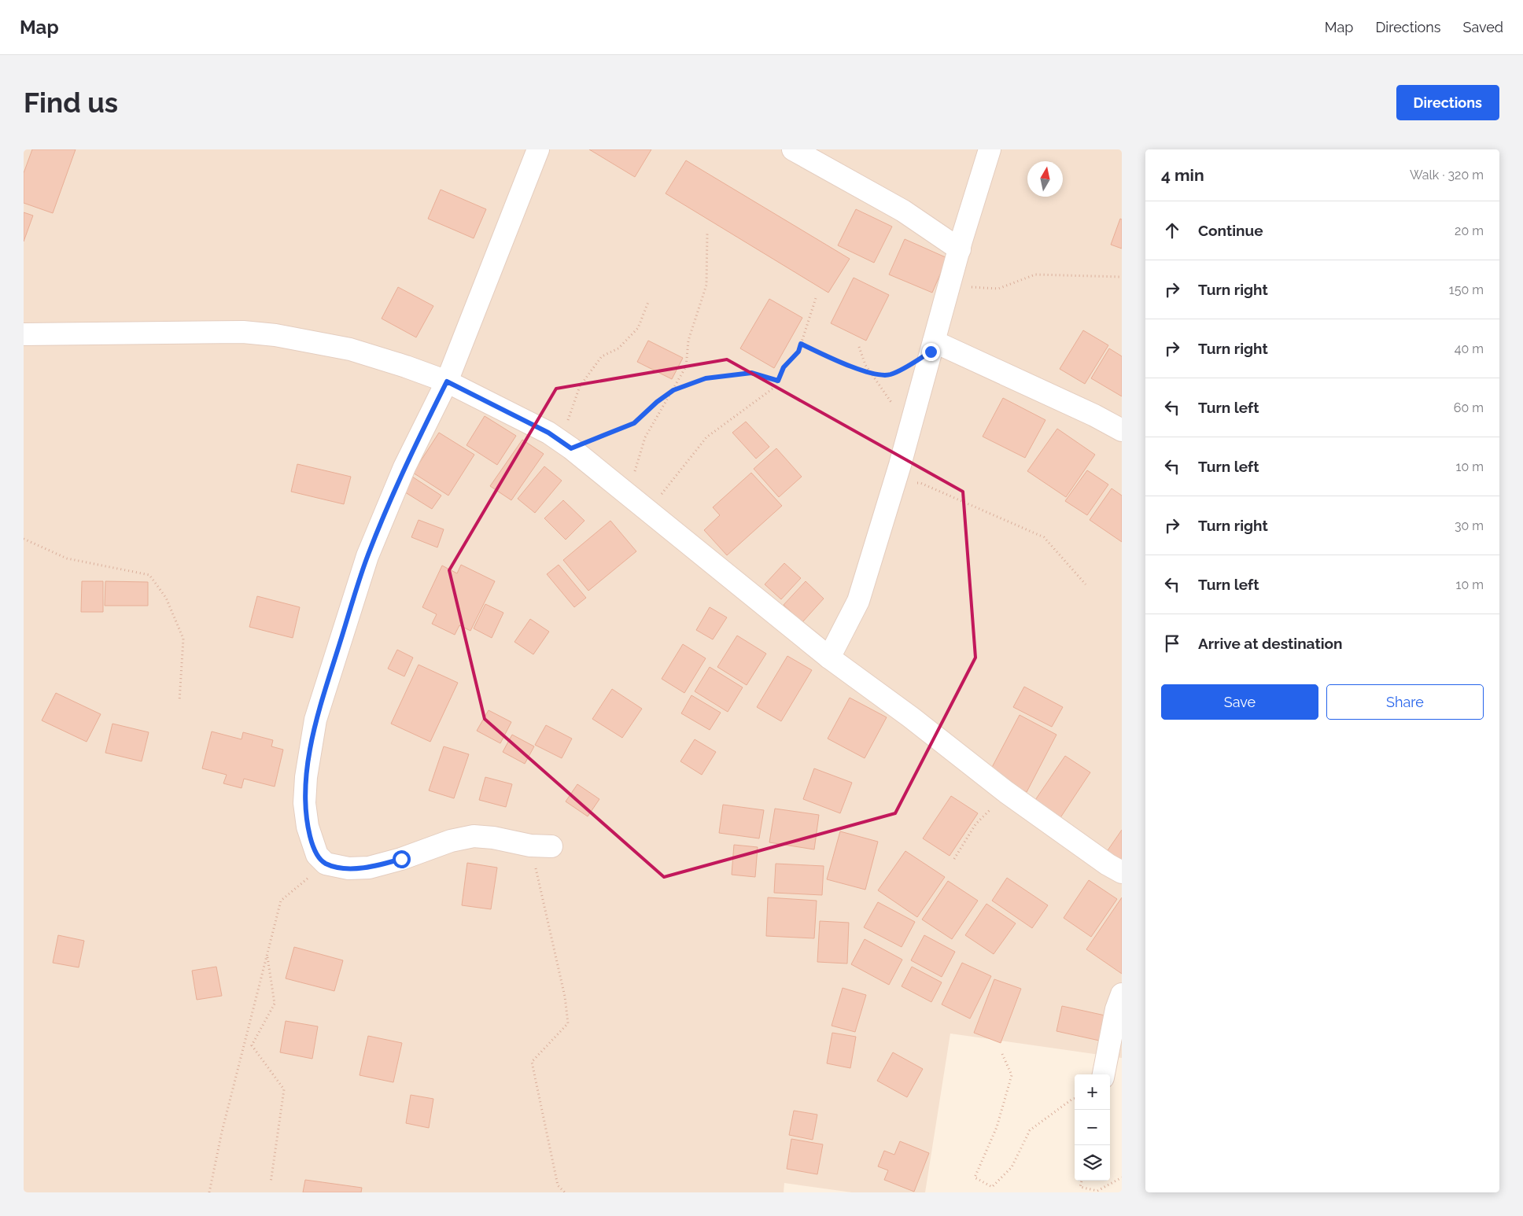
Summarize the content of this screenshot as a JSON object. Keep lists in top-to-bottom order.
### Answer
{
  "north": "top",
  "page": {
    "header": "Map",
    "nav": ["Map", "Directions", "Saved"],
    "buttons": [
      "Directions",
      ["Save", "Share"]
    ],
    "title": "Find us",
    "heading": ["4 min", "Walk · 320 m"],
    "list": [
      ["Continue", "20 m"],
      ["Turn right", "150 m"],
      ["Turn right", "40 m"],
      ["Turn left", "60 m"],
      ["Turn left", "10 m"],
      ["Turn right", "30 m"],
      ["Turn left", "10 m"],
      "Arrive at destination"
    ],
    "map_buttons": ["+", "−"]
  }
}
